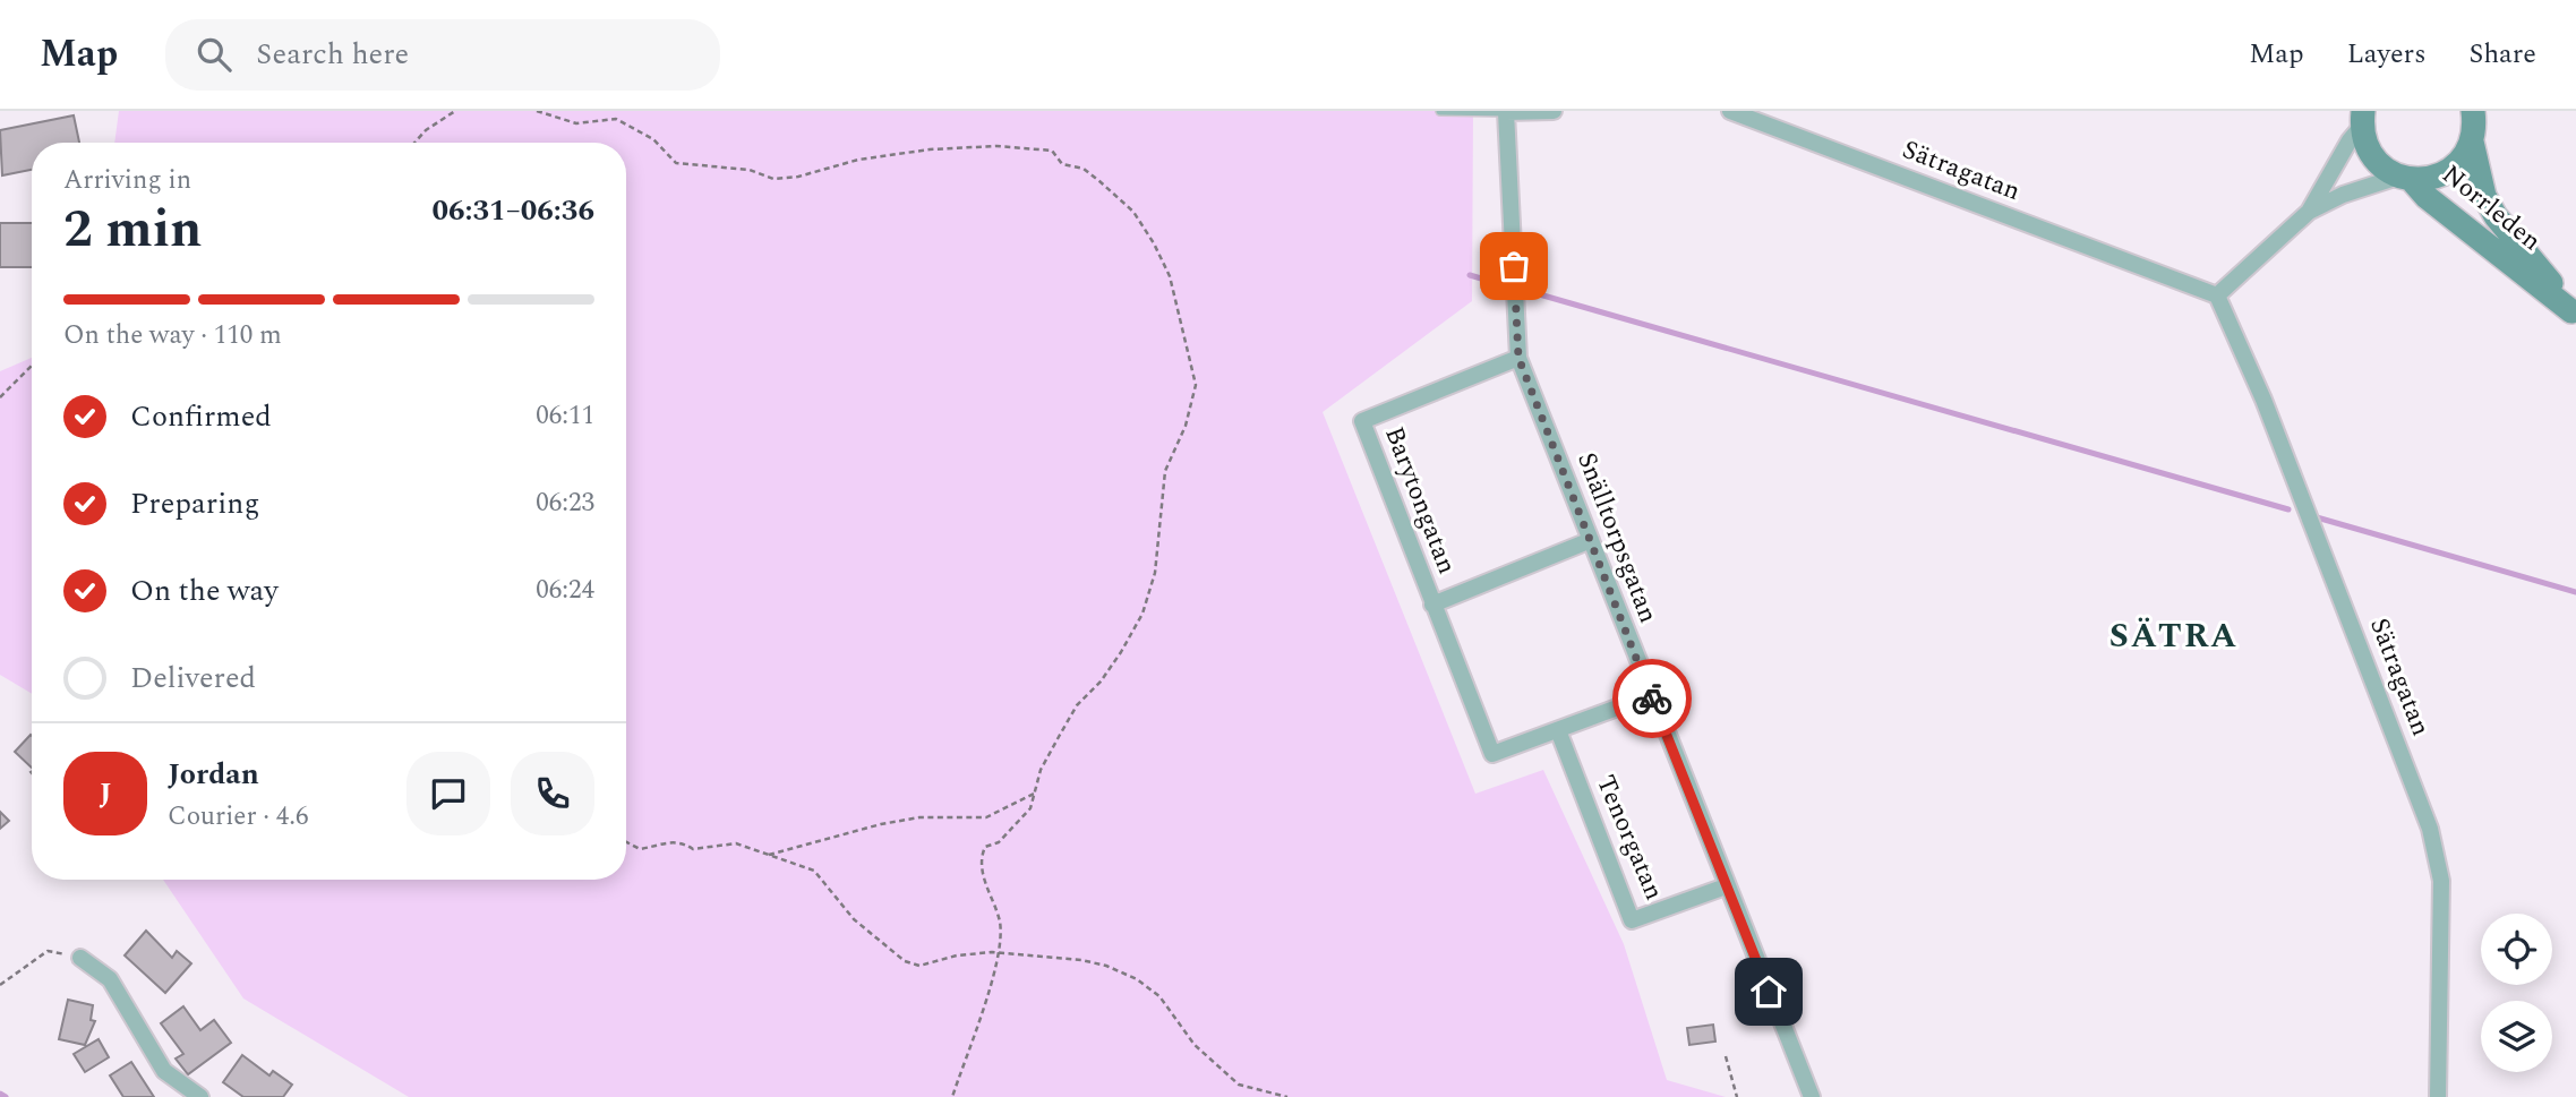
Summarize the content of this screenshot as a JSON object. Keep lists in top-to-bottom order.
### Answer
{
  "streets": {
    "main road": ["Norrleden"],
    "street": [
      "Sätragatan",
      "Barytongatan",
      "Snälltorpsgatan",
      "Tenorgatan"
    ]
  },
  "crossings": [
    ["Barytongatan", "Snälltorpsgatan"],
    ["Barytongatan", "Tenorgatan"],
    ["Snälltorpsgatan", "Tenorgatan"]
  ],
  "districts": ["SÄTRA"],
  "page": {
    "header": "Map",
    "search": "Search here",
    "nav": ["Map", "Layers", "Share"],
    "heading": ["2 min", "Arriving in", "06:31–06:36"],
    "panel": ["Jordan", "Courier · 4.6"],
    "bar": "On the way · 110 m",
    "list": [
      ["Confirmed", "06:11"],
      ["Preparing", "06:23"],
      ["On the way", "06:24"],
      "Delivered"
    ],
    "round": "J"
  }
}
